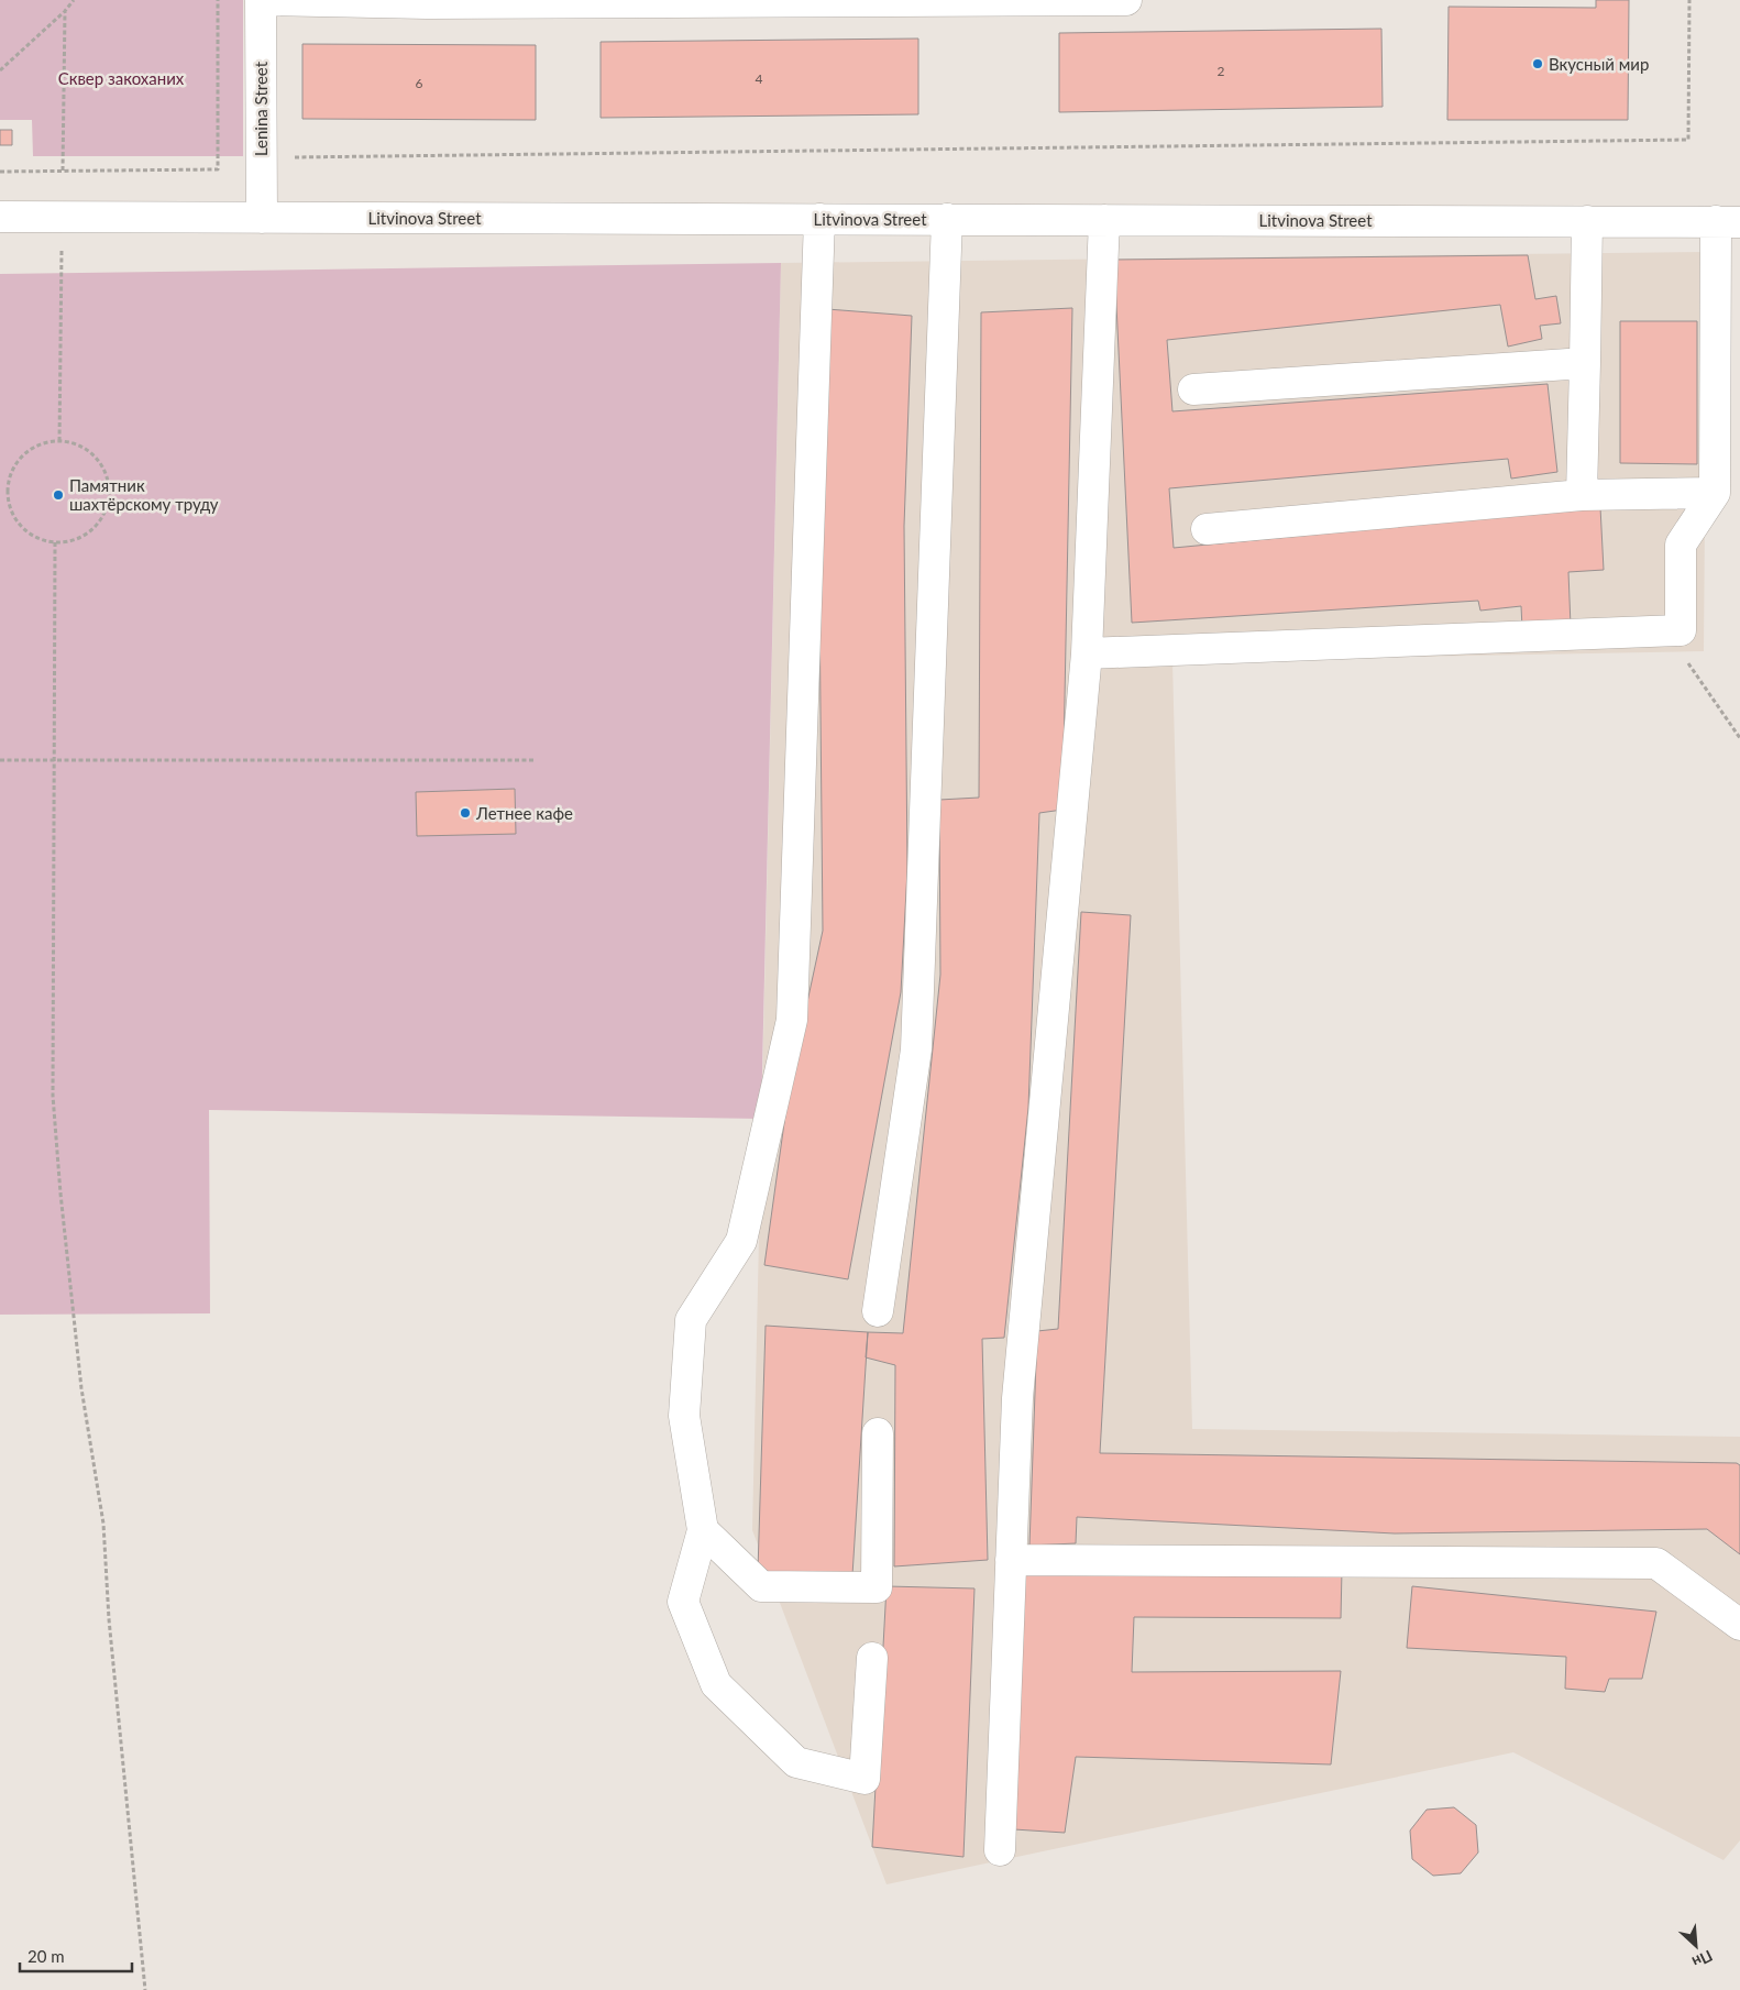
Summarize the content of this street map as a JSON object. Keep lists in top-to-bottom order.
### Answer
{
  "streets": {
    "street": ["Lenina Street", "Litvinova Street"]
  },
  "crossings": [
    ["Lenina Street", "Litvinova Street"]
  ],
  "parks": ["Сквер закоханих"],
  "places": ["Вкусный мир", "Памятник шахтёрскому труду", "Летнее кафе"],
  "house_numbers": ["2", "4", "6"],
  "scale_bar": "20 m",
  "north": "bottom right"
}
